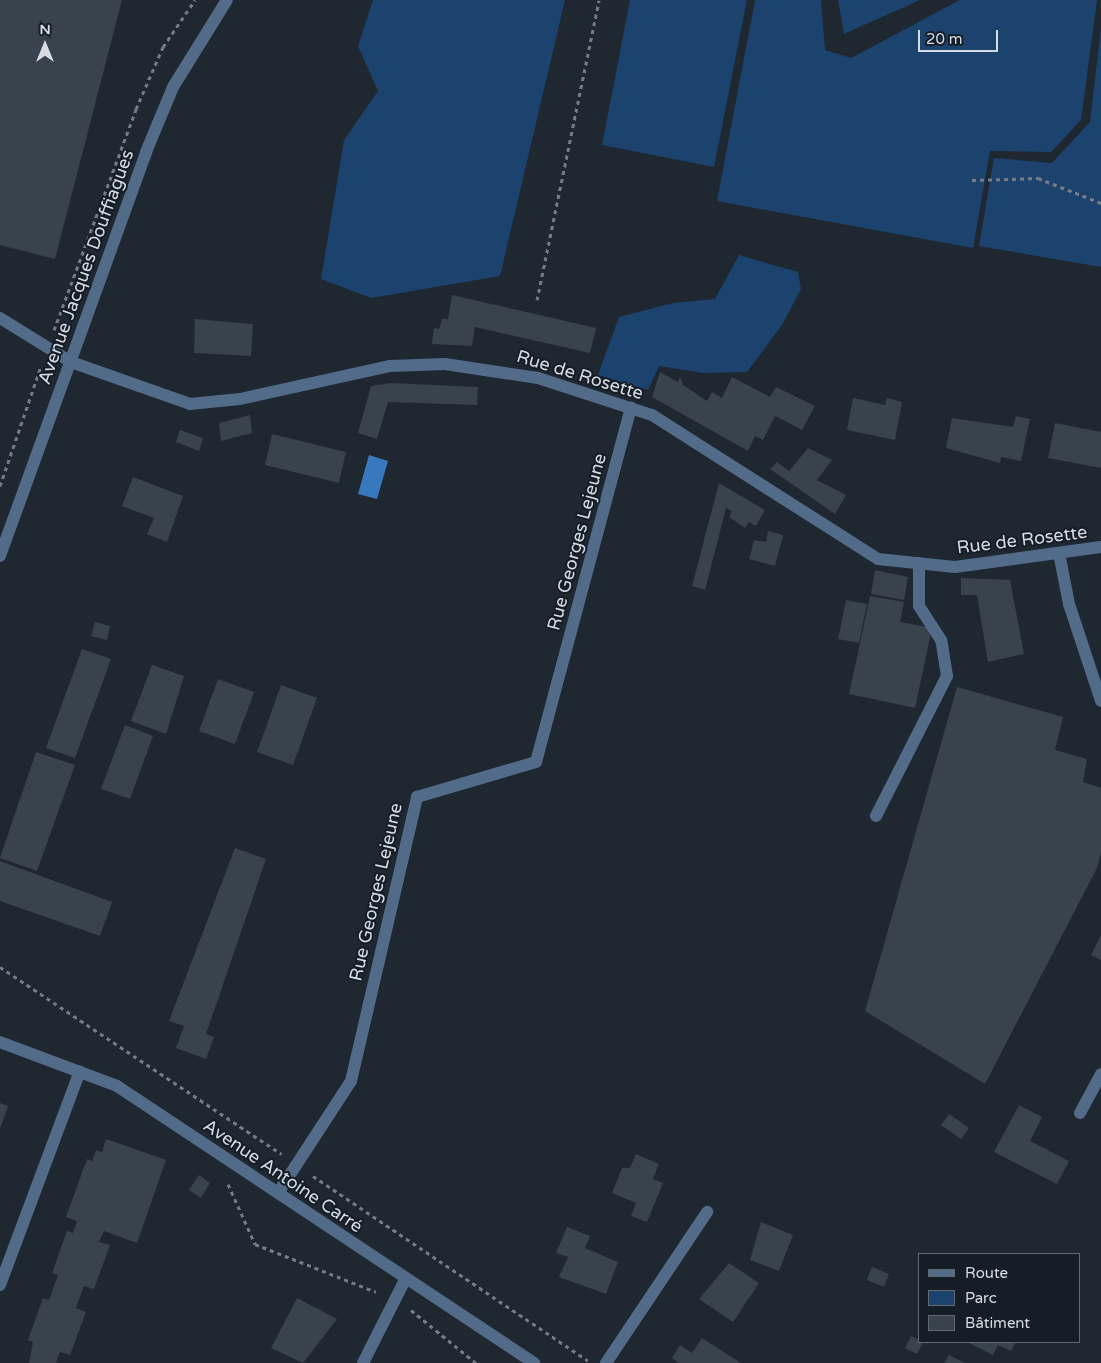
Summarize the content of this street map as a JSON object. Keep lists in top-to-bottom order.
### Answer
{
  "streets": {
    "street": [
      "Avenue Jacques Douffiagues",
      "Rue de Rosette",
      "Rue Georges Lejeune",
      "Avenue Antoine Carré"
    ]
  },
  "crossings": [
    ["Avenue Jacques Douffiagues", "Rue de Rosette"],
    ["Rue de Rosette", "Rue Georges Lejeune"],
    ["Rue Georges Lejeune", "Avenue Antoine Carré"]
  ],
  "legend": ["Route", "Parc", "Bâtiment"],
  "scale_bar": "20 m",
  "north": "top"
}
